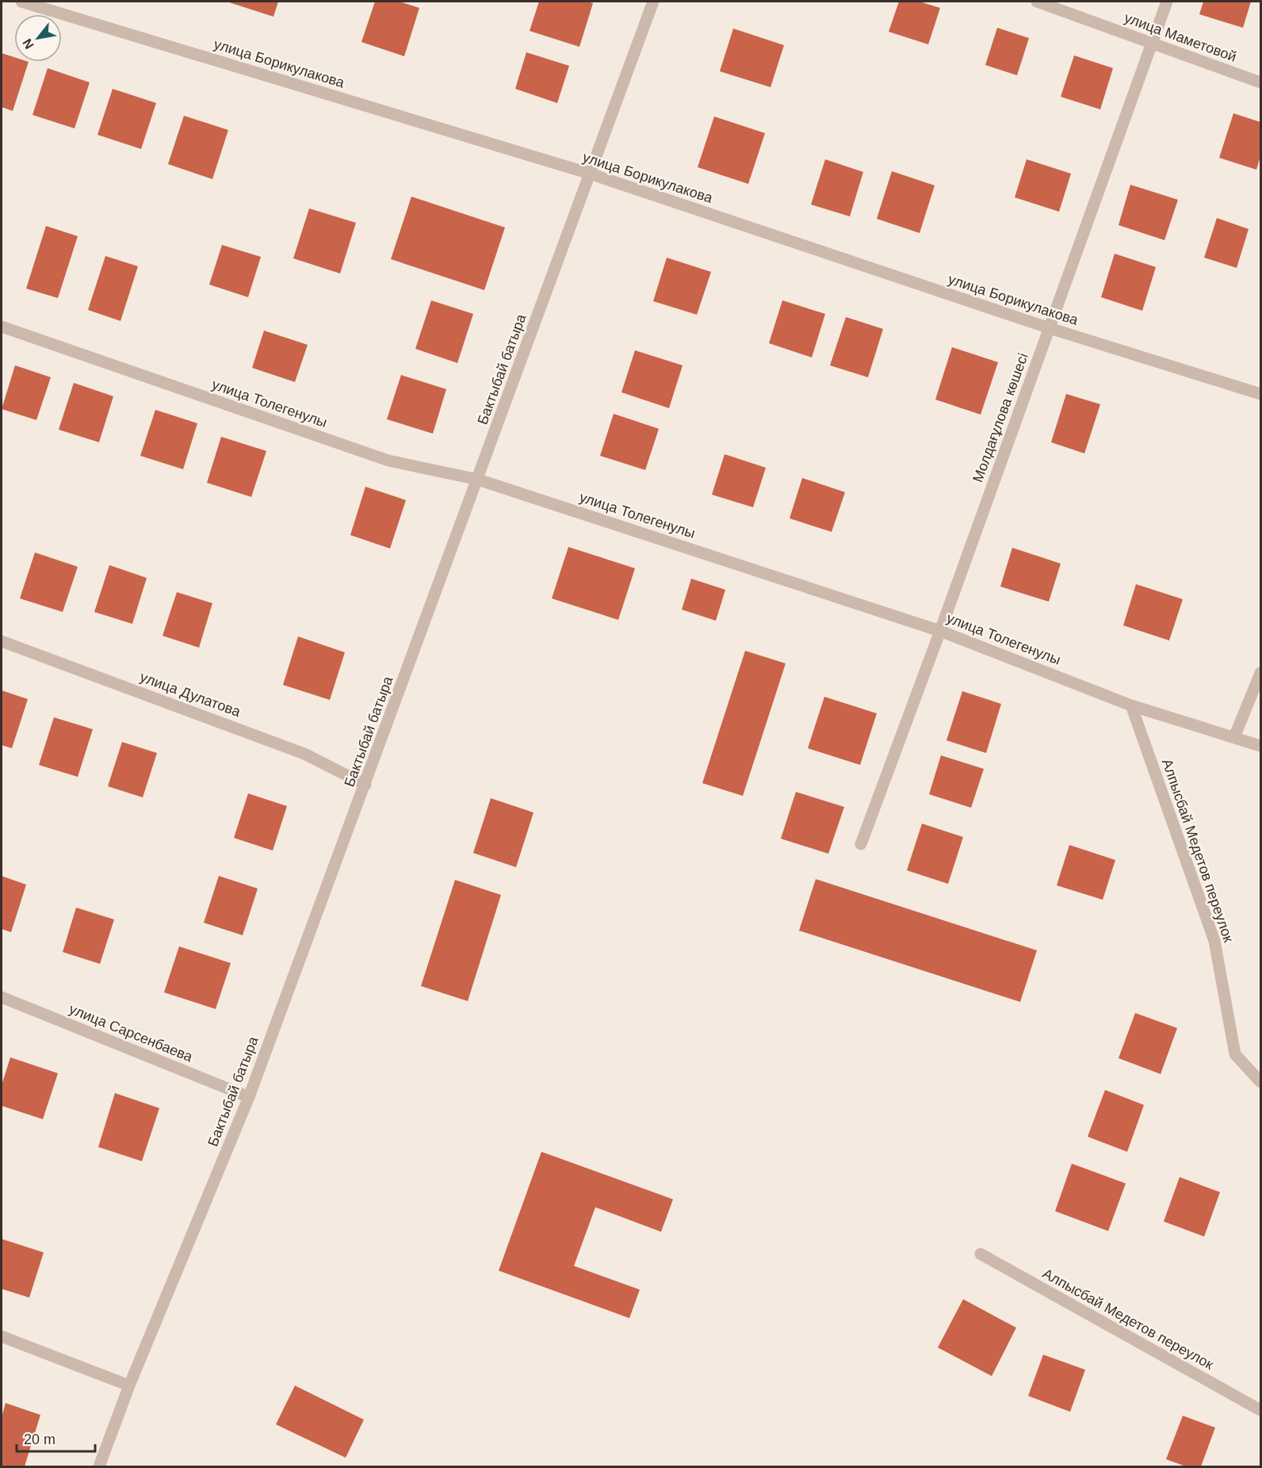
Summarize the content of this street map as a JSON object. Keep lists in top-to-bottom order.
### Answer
{
  "streets": {
    "street": [
      "улица Маметовой",
      "улица Борикулакова",
      "Бактыбай батыра",
      "улица Толегенулы",
      "Молдағұлова көшесі",
      "улица Дулатова",
      "Алпысбай Медетов переулок",
      "улица Сарсенбаева"
    ]
  },
  "crossings": [
    ["улица Маметовой", "Молдағұлова көшесі"],
    ["улица Борикулакова", "Бактыбай батыра"],
    ["улица Борикулакова", "Молдағұлова көшесі"],
    ["Бактыбай батыра", "улица Толегенулы"],
    ["Бактыбай батыра", "улица Дулатова"],
    ["Бактыбай батыра", "улица Сарсенбаева"],
    ["улица Толегенулы", "Молдағұлова көшесі"],
    ["улица Толегенулы", "Алпысбай Медетов переулок"]
  ],
  "scale_bar": "20 m",
  "north": "bottom left"
}
